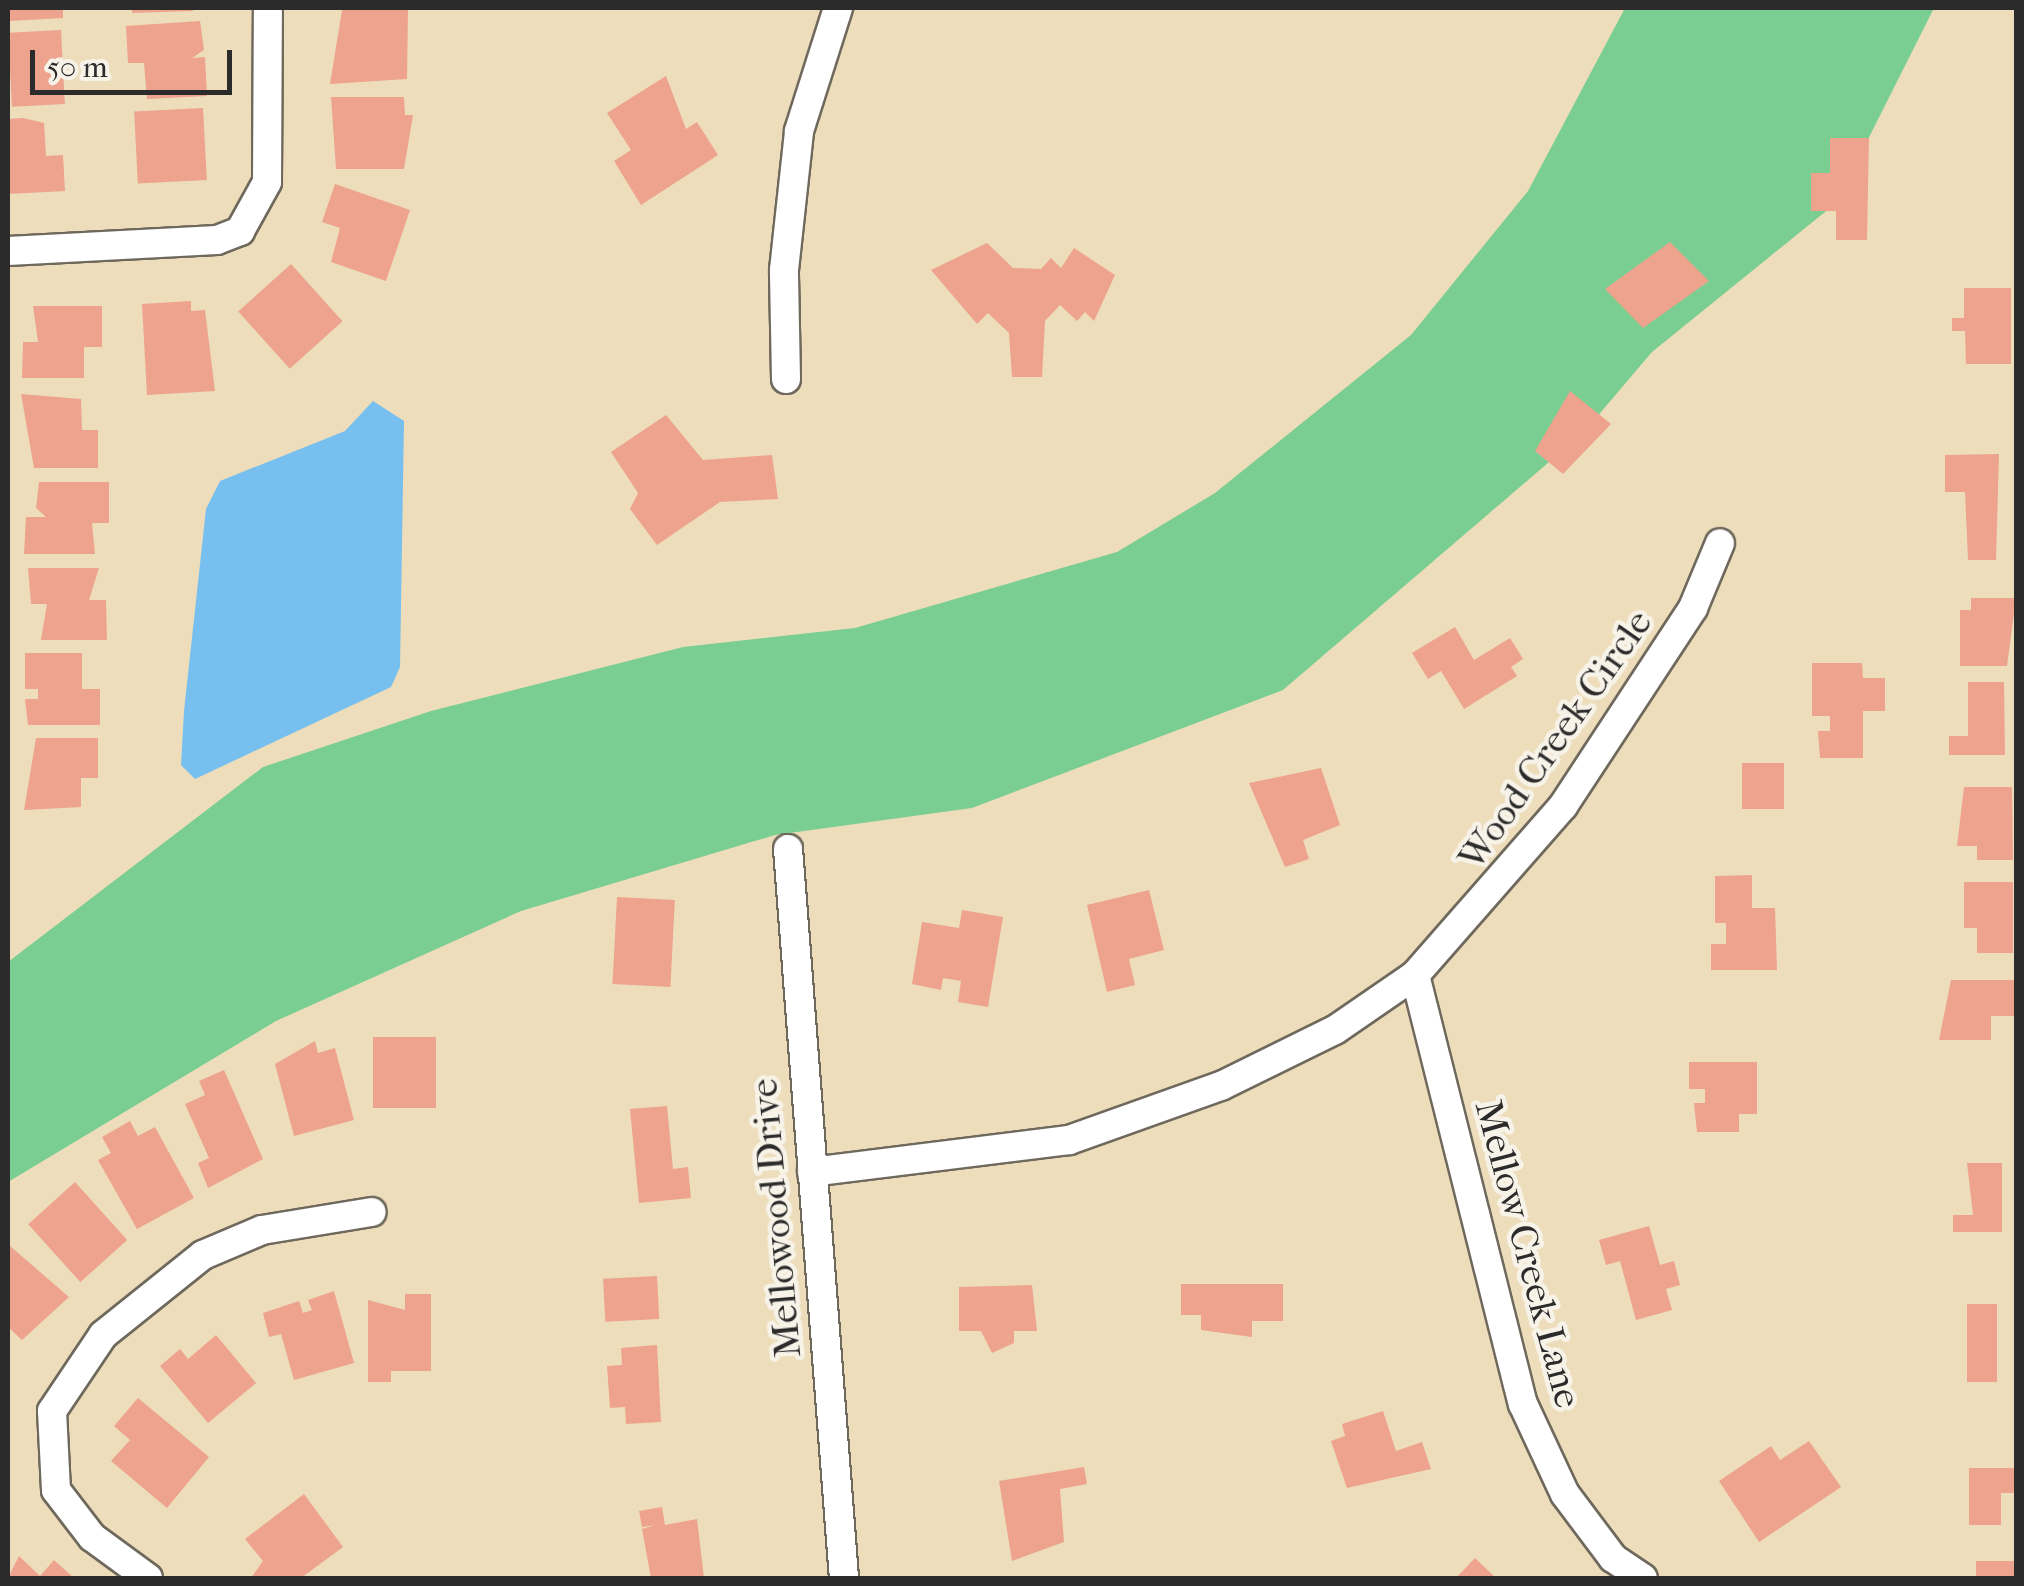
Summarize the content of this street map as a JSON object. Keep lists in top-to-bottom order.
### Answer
{
  "streets": {
    "street": ["Wood Creek Circle", "Mellowood Drive", "Mellow Creek Lane"]
  },
  "crossings": [
    ["Wood Creek Circle", "Mellowood Drive"],
    ["Wood Creek Circle", "Mellow Creek Lane"]
  ],
  "scale_bar": "50 m"
}
